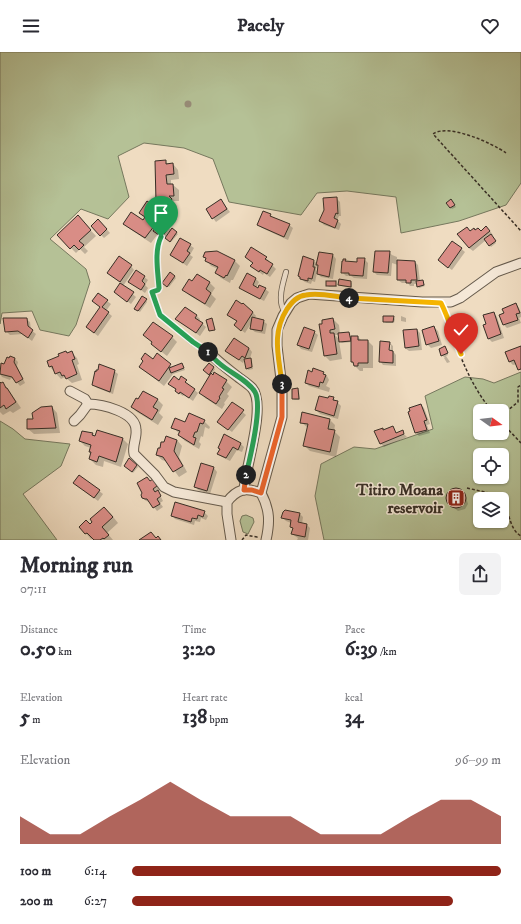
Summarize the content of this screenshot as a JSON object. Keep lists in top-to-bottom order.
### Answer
{
  "places": {
    "building": ["Titiro Moana reservoir"]
  },
  "north": "right",
  "page": {
    "header": "Pacely",
    "pins": [
      "4",
      "1",
      "3",
      "2"
    ],
    "heading": ["Morning run", "07:11"],
    "stats": [
      ["Distance", "0.50 km"],
      ["Time", "3:20"],
      ["Pace", "6:39 /km"],
      ["Elevation", "5 m"],
      ["Heart rate", "138 bpm"],
      ["kcal", "34"]
    ],
    "chart": ["Elevation", "96–99 m"],
    "list": [
      {
        "name": "100 m",
        "note": "6:14"
      },
      {
        "name": "200 m",
        "note": "6:27"
      }
    ]
  }
}
